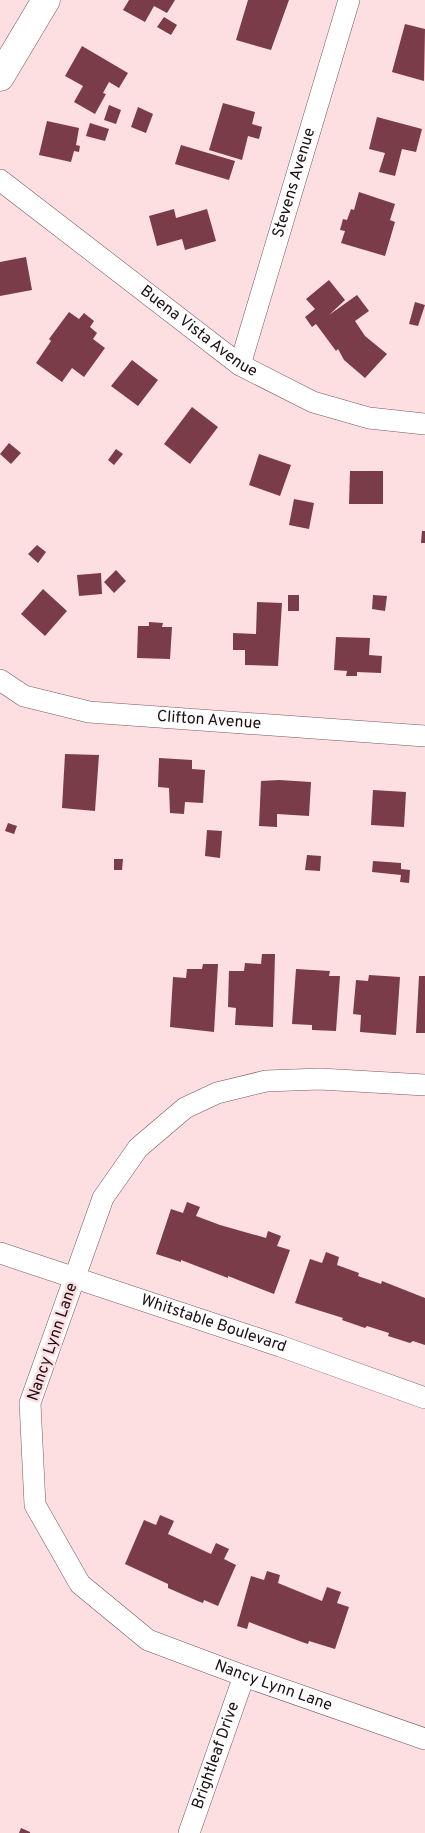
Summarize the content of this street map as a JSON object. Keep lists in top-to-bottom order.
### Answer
{
  "streets": {
    "street": [
      "Stevens Avenue",
      "Buena Vista Avenue",
      "Clifton Avenue",
      "Whitstable Boulevard",
      "Nancy Lynn Lane",
      "Brightleaf Drive"
    ]
  },
  "crossings": [
    ["Stevens Avenue", "Buena Vista Avenue"],
    ["Whitstable Boulevard", "Nancy Lynn Lane"],
    ["Nancy Lynn Lane", "Brightleaf Drive"]
  ]
}
